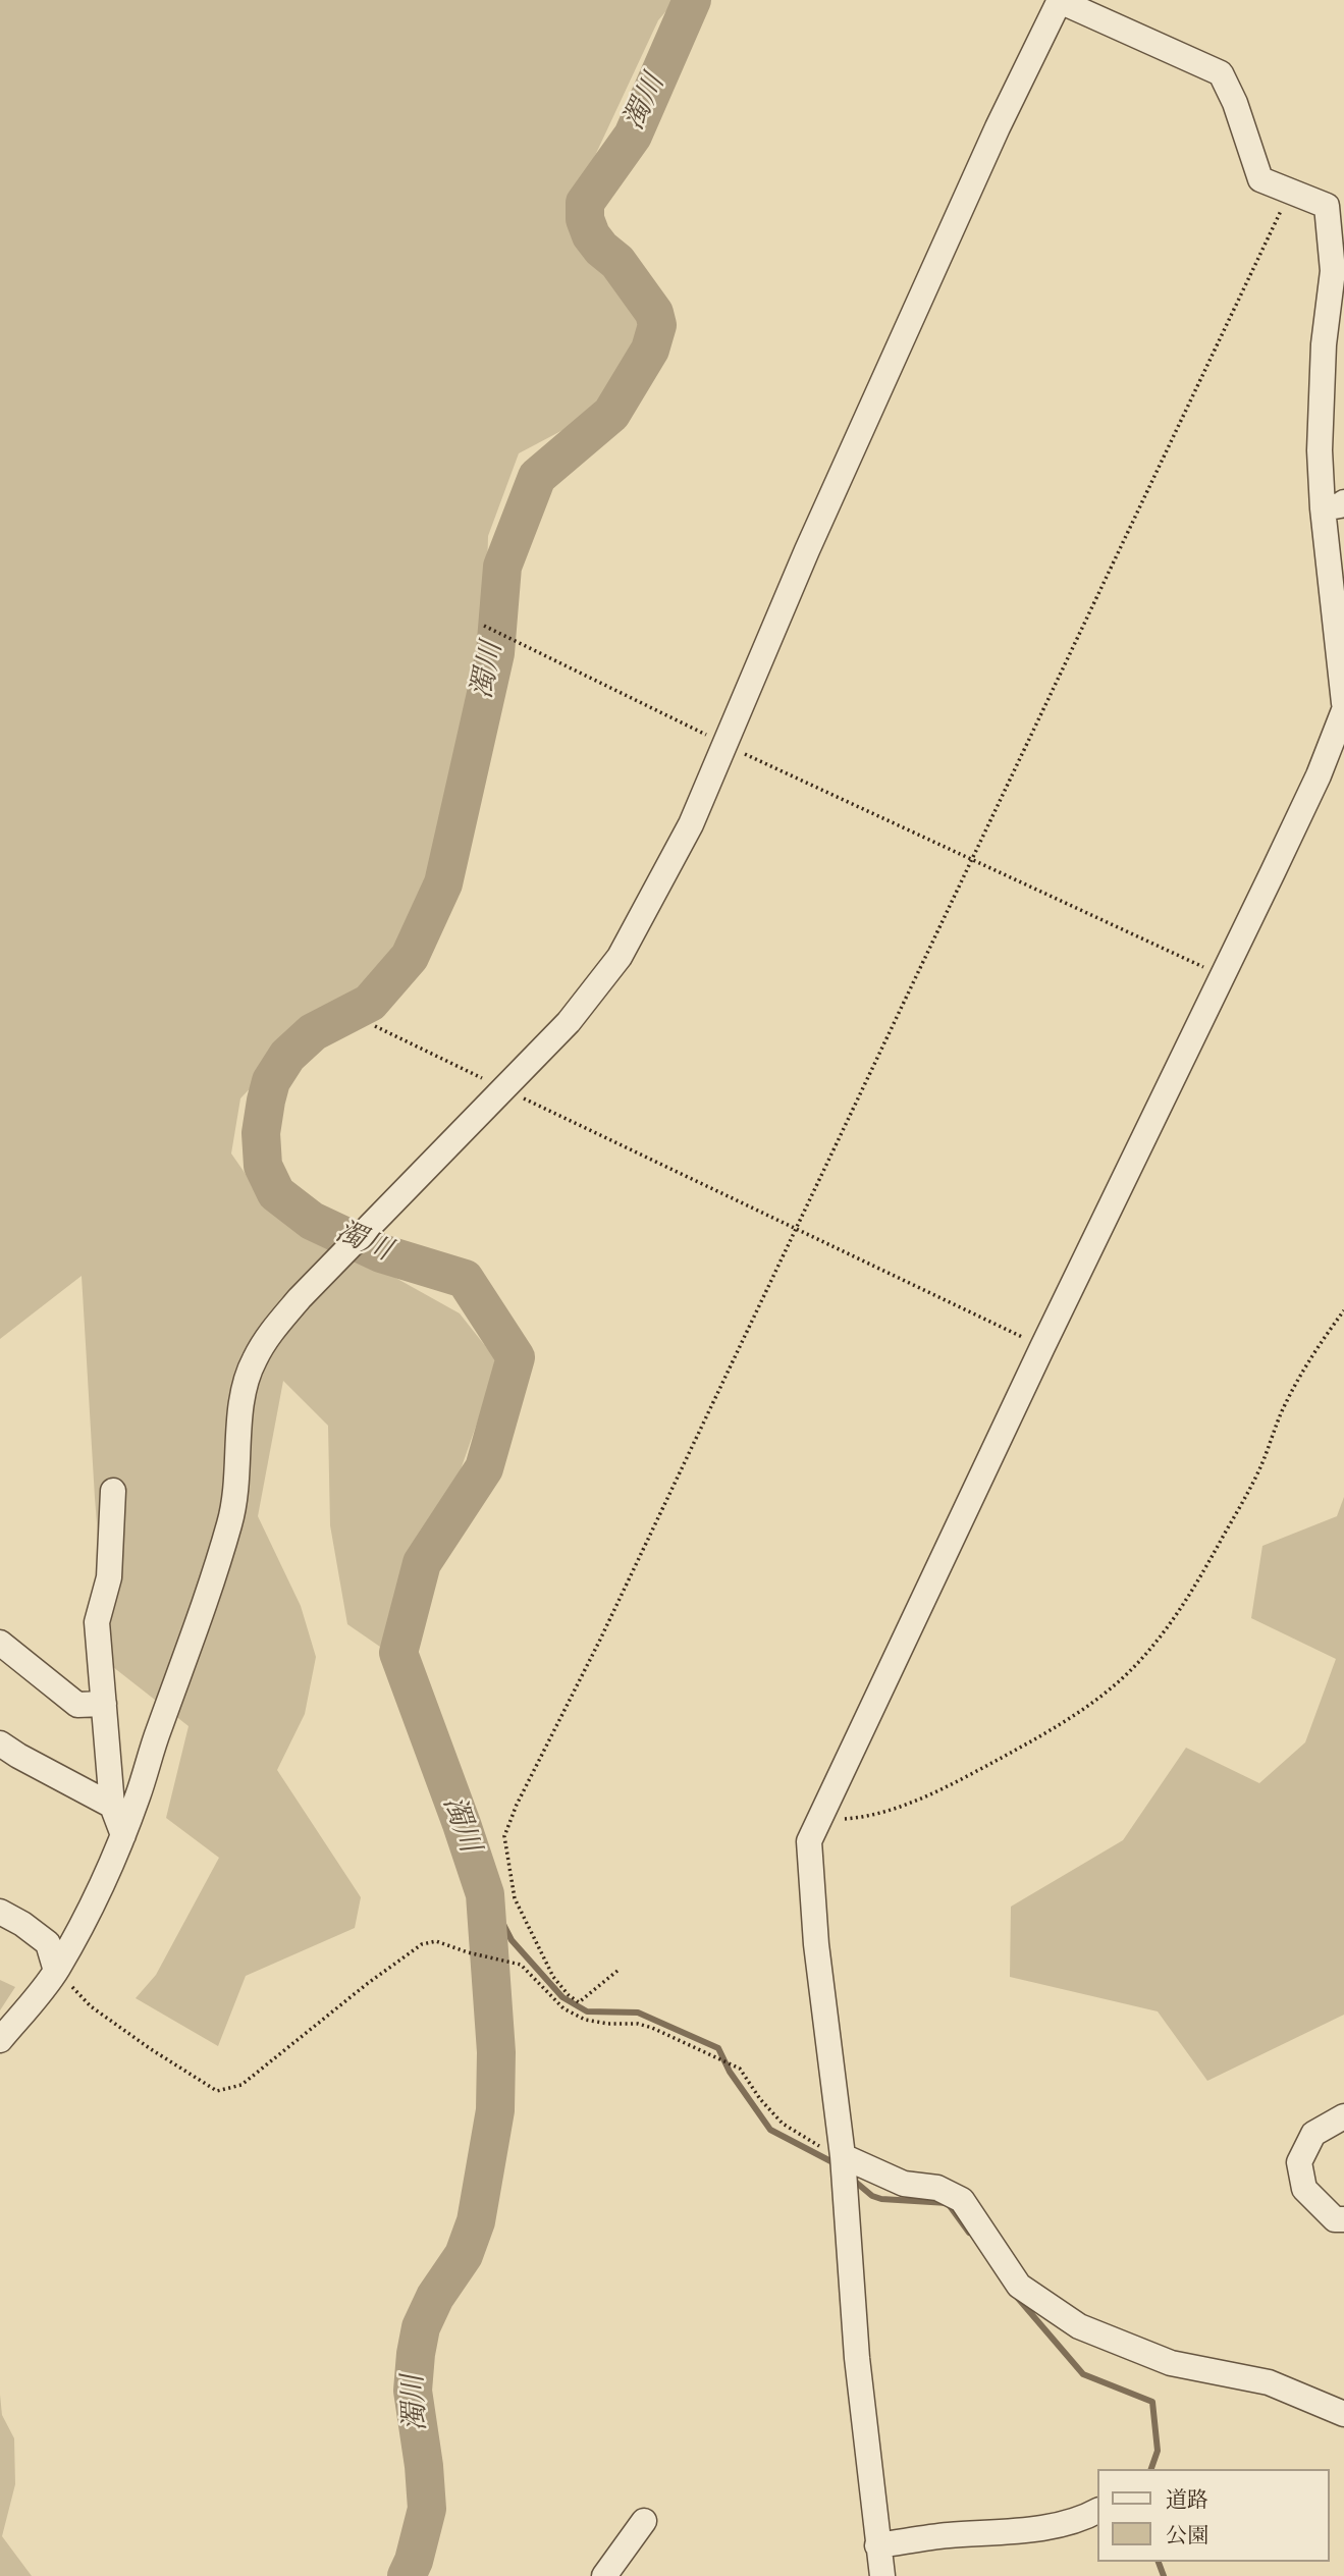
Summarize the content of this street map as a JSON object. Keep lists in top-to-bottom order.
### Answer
{
  "water": ["濁川"],
  "legend": ["道路", "公園"]
}
